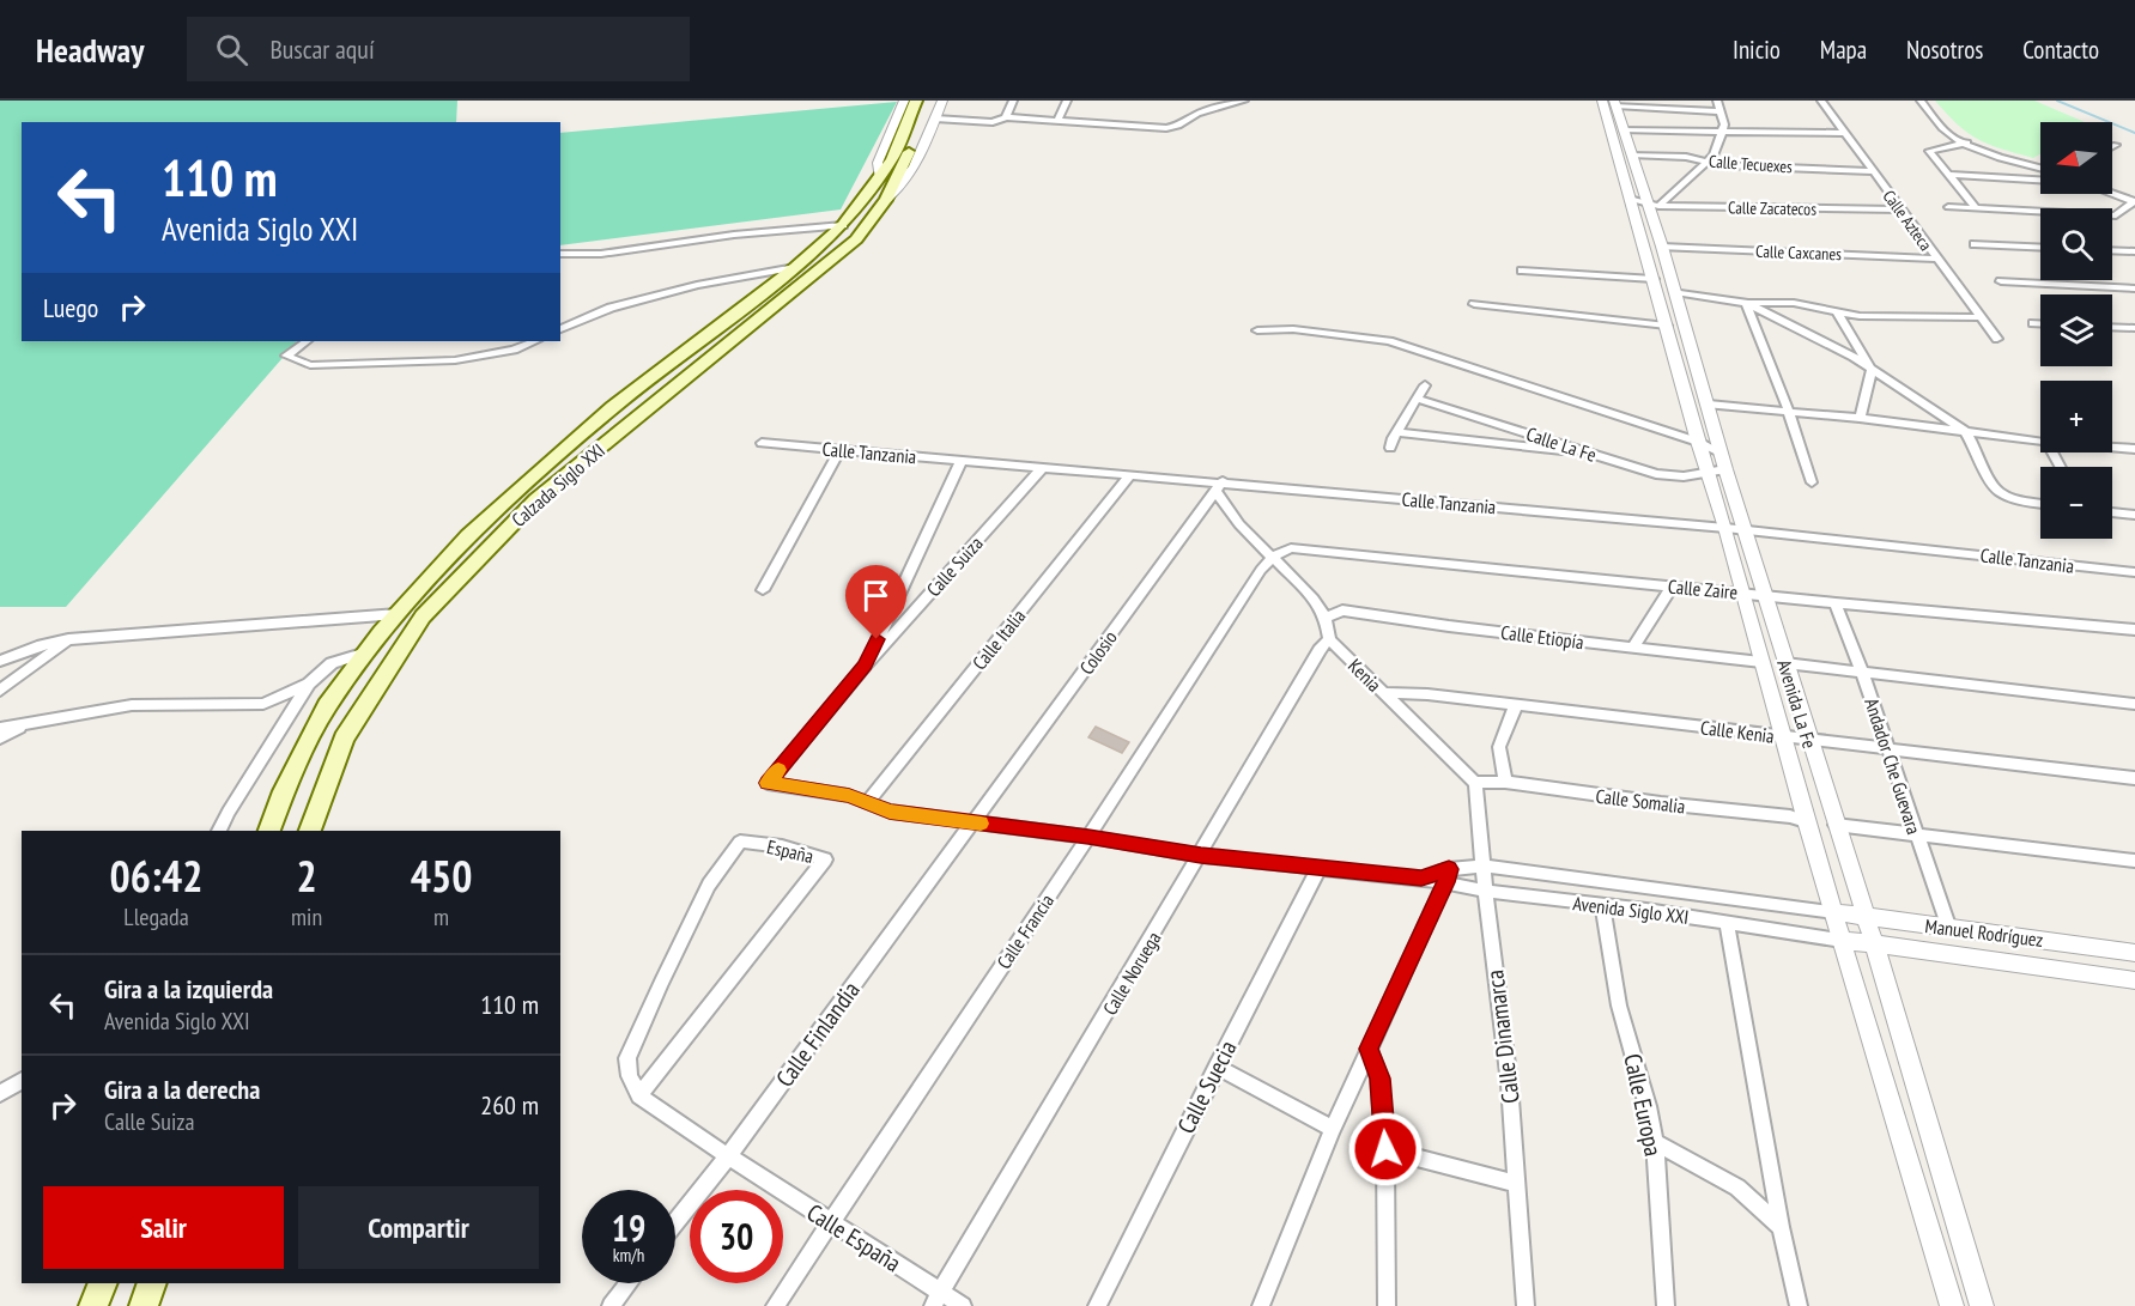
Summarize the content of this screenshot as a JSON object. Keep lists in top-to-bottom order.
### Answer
{
  "streets": {
    "main road": ["Calzada Siglo XXI"],
    "street": [
      "Calle Tecuexes",
      "Calle Zacatecos",
      "Calle Azteca",
      "Calle Caxcanes",
      "Calle La Fe",
      "Calle Tanzania",
      "Calle Suiza",
      "Calle Zaire",
      "Calle Etiopía",
      "Calle Italia",
      "Colosio",
      "Kenia",
      "Avenida La Fe",
      "Calle Kenia",
      "Andador Che Guevara",
      "Calle Somalia",
      "España",
      "Avenida Siglo XXI",
      "Calle Francia",
      "Manuel Rodríguez",
      "Calle Noruega",
      "Calle Finlandia",
      "Calle Dinamarca",
      "Calle Suecia",
      "Calle Europa",
      "Calle España"
    ]
  },
  "crossings": [
    ["Calle Tecuexes", "Calle Azteca"],
    ["Calle Tecuexes", "Avenida La Fe"],
    ["Calle Zacatecos", "Calle Azteca"],
    ["Calle Zacatecos", "Avenida La Fe"],
    ["Calle Azteca", "Calle Caxcanes"],
    ["Calle Caxcanes", "Avenida La Fe"],
    ["Calle La Fe", "Avenida La Fe"],
    ["Calle Tanzania", "Calle Suiza"],
    ["Calle Tanzania", "Calle Italia"],
    ["Calle Tanzania", "Colosio"],
    ["Calle Tanzania", "Avenida La Fe"],
    ["Calle Suiza", "Avenida Siglo XXI"],
    ["Calle Zaire", "Avenida La Fe"],
    ["Calle Zaire", "Andador Che Guevara"],
    ["Calle Zaire", "Calle Francia"],
    ["Calle Etiopía", "Avenida La Fe"],
    ["Calle Italia", "Avenida Siglo XXI"],
    ["Colosio", "Avenida Siglo XXI"],
    ["Colosio", "Calle Finlandia"],
    ["Kenia", "Calle Kenia"],
    ["Kenia", "Calle Somalia"],
    ["Kenia", "Calle Noruega"],
    ["Kenia", "Calle Dinamarca"],
    ["Avenida La Fe", "Calle Kenia"],
    ["Avenida La Fe", "Calle Somalia"],
    ["Avenida La Fe", "Avenida Siglo XXI"],
    ["Avenida La Fe", "Manuel Rodríguez"],
    ["Calle Kenia", "Andador Che Guevara"],
    ["Andador Che Guevara", "Manuel Rodríguez"],
    ["Calle Somalia", "Calle Dinamarca"],
    ["España", "Calle España"],
    ["Avenida Siglo XXI", "Calle Francia"],
    ["Avenida Siglo XXI", "Manuel Rodríguez"],
    ["Avenida Siglo XXI", "Calle Noruega"],
    ["Avenida Siglo XXI", "Calle Finlandia"],
    ["Avenida Siglo XXI", "Calle Dinamarca"],
    ["Avenida Siglo XXI", "Calle Suecia"],
    ["Avenida Siglo XXI", "Calle Europa"],
    ["Calle Francia", "Calle España"],
    ["Calle Noruega", "Calle España"],
    ["Calle Finlandia", "Calle España"]
  ],
  "north": "left",
  "page": {
    "header": "Headway",
    "search": "Buscar aquí",
    "nav": [
      "Inicio",
      "Mapa",
      "Nosotros",
      "Contacto"
    ],
    "map_buttons": ["+", "−"],
    "turn": ["110 m", "Avenida Siglo XXI"],
    "then": "Luego",
    "eta": [
      "06:42",
      "Llegada",
      "2",
      "min",
      "450",
      "m"
    ],
    "list": [
      {
        "name": "Gira a la izquierda",
        "note": "Avenida Siglo XXI",
        "value": "110 m"
      },
      {
        "name": "Gira a la derecha",
        "note": "Calle Suiza",
        "value": "260 m"
      }
    ],
    "buttons": ["Salir", "Compartir"],
    "speed": "19 km/h",
    "limit": "30"
  }
}
